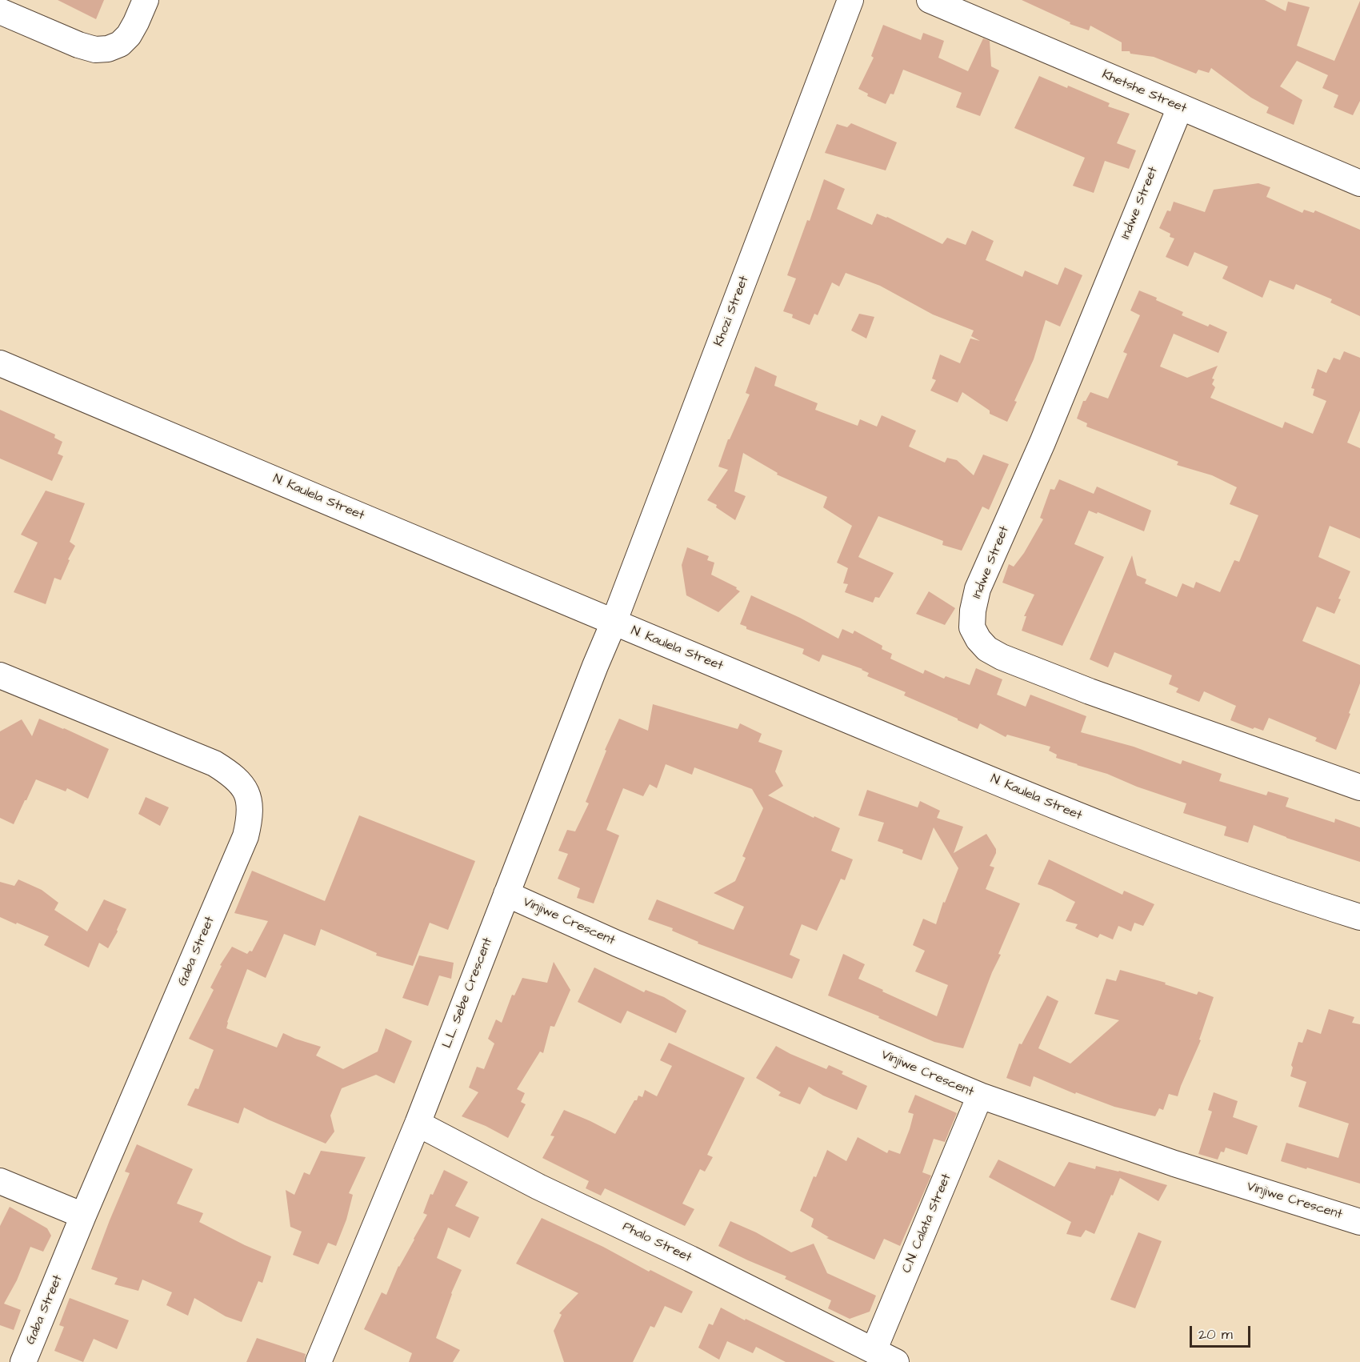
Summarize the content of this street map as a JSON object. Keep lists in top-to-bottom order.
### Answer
{
  "streets": {
    "street": [
      "Khetshe Street",
      "Indwe Street",
      "Khozi Street",
      "N. Kaulela Street",
      "Vinjiwe Crescent",
      "Gaba Street",
      "L.L. Sebe Crescent",
      "C.N. Calata Street",
      "Phalo Street"
    ]
  },
  "crossings": [
    ["Khetshe Street", "Indwe Street"],
    ["Khozi Street", "N. Kaulela Street"],
    ["Khozi Street", "L.L. Sebe Crescent"],
    ["N. Kaulela Street", "L.L. Sebe Crescent"],
    ["Vinjiwe Crescent", "L.L. Sebe Crescent"],
    ["Vinjiwe Crescent", "C.N. Calata Street"],
    ["L.L. Sebe Crescent", "Phalo Street"],
    ["C.N. Calata Street", "Phalo Street"]
  ],
  "scale_bar": "20 m"
}
